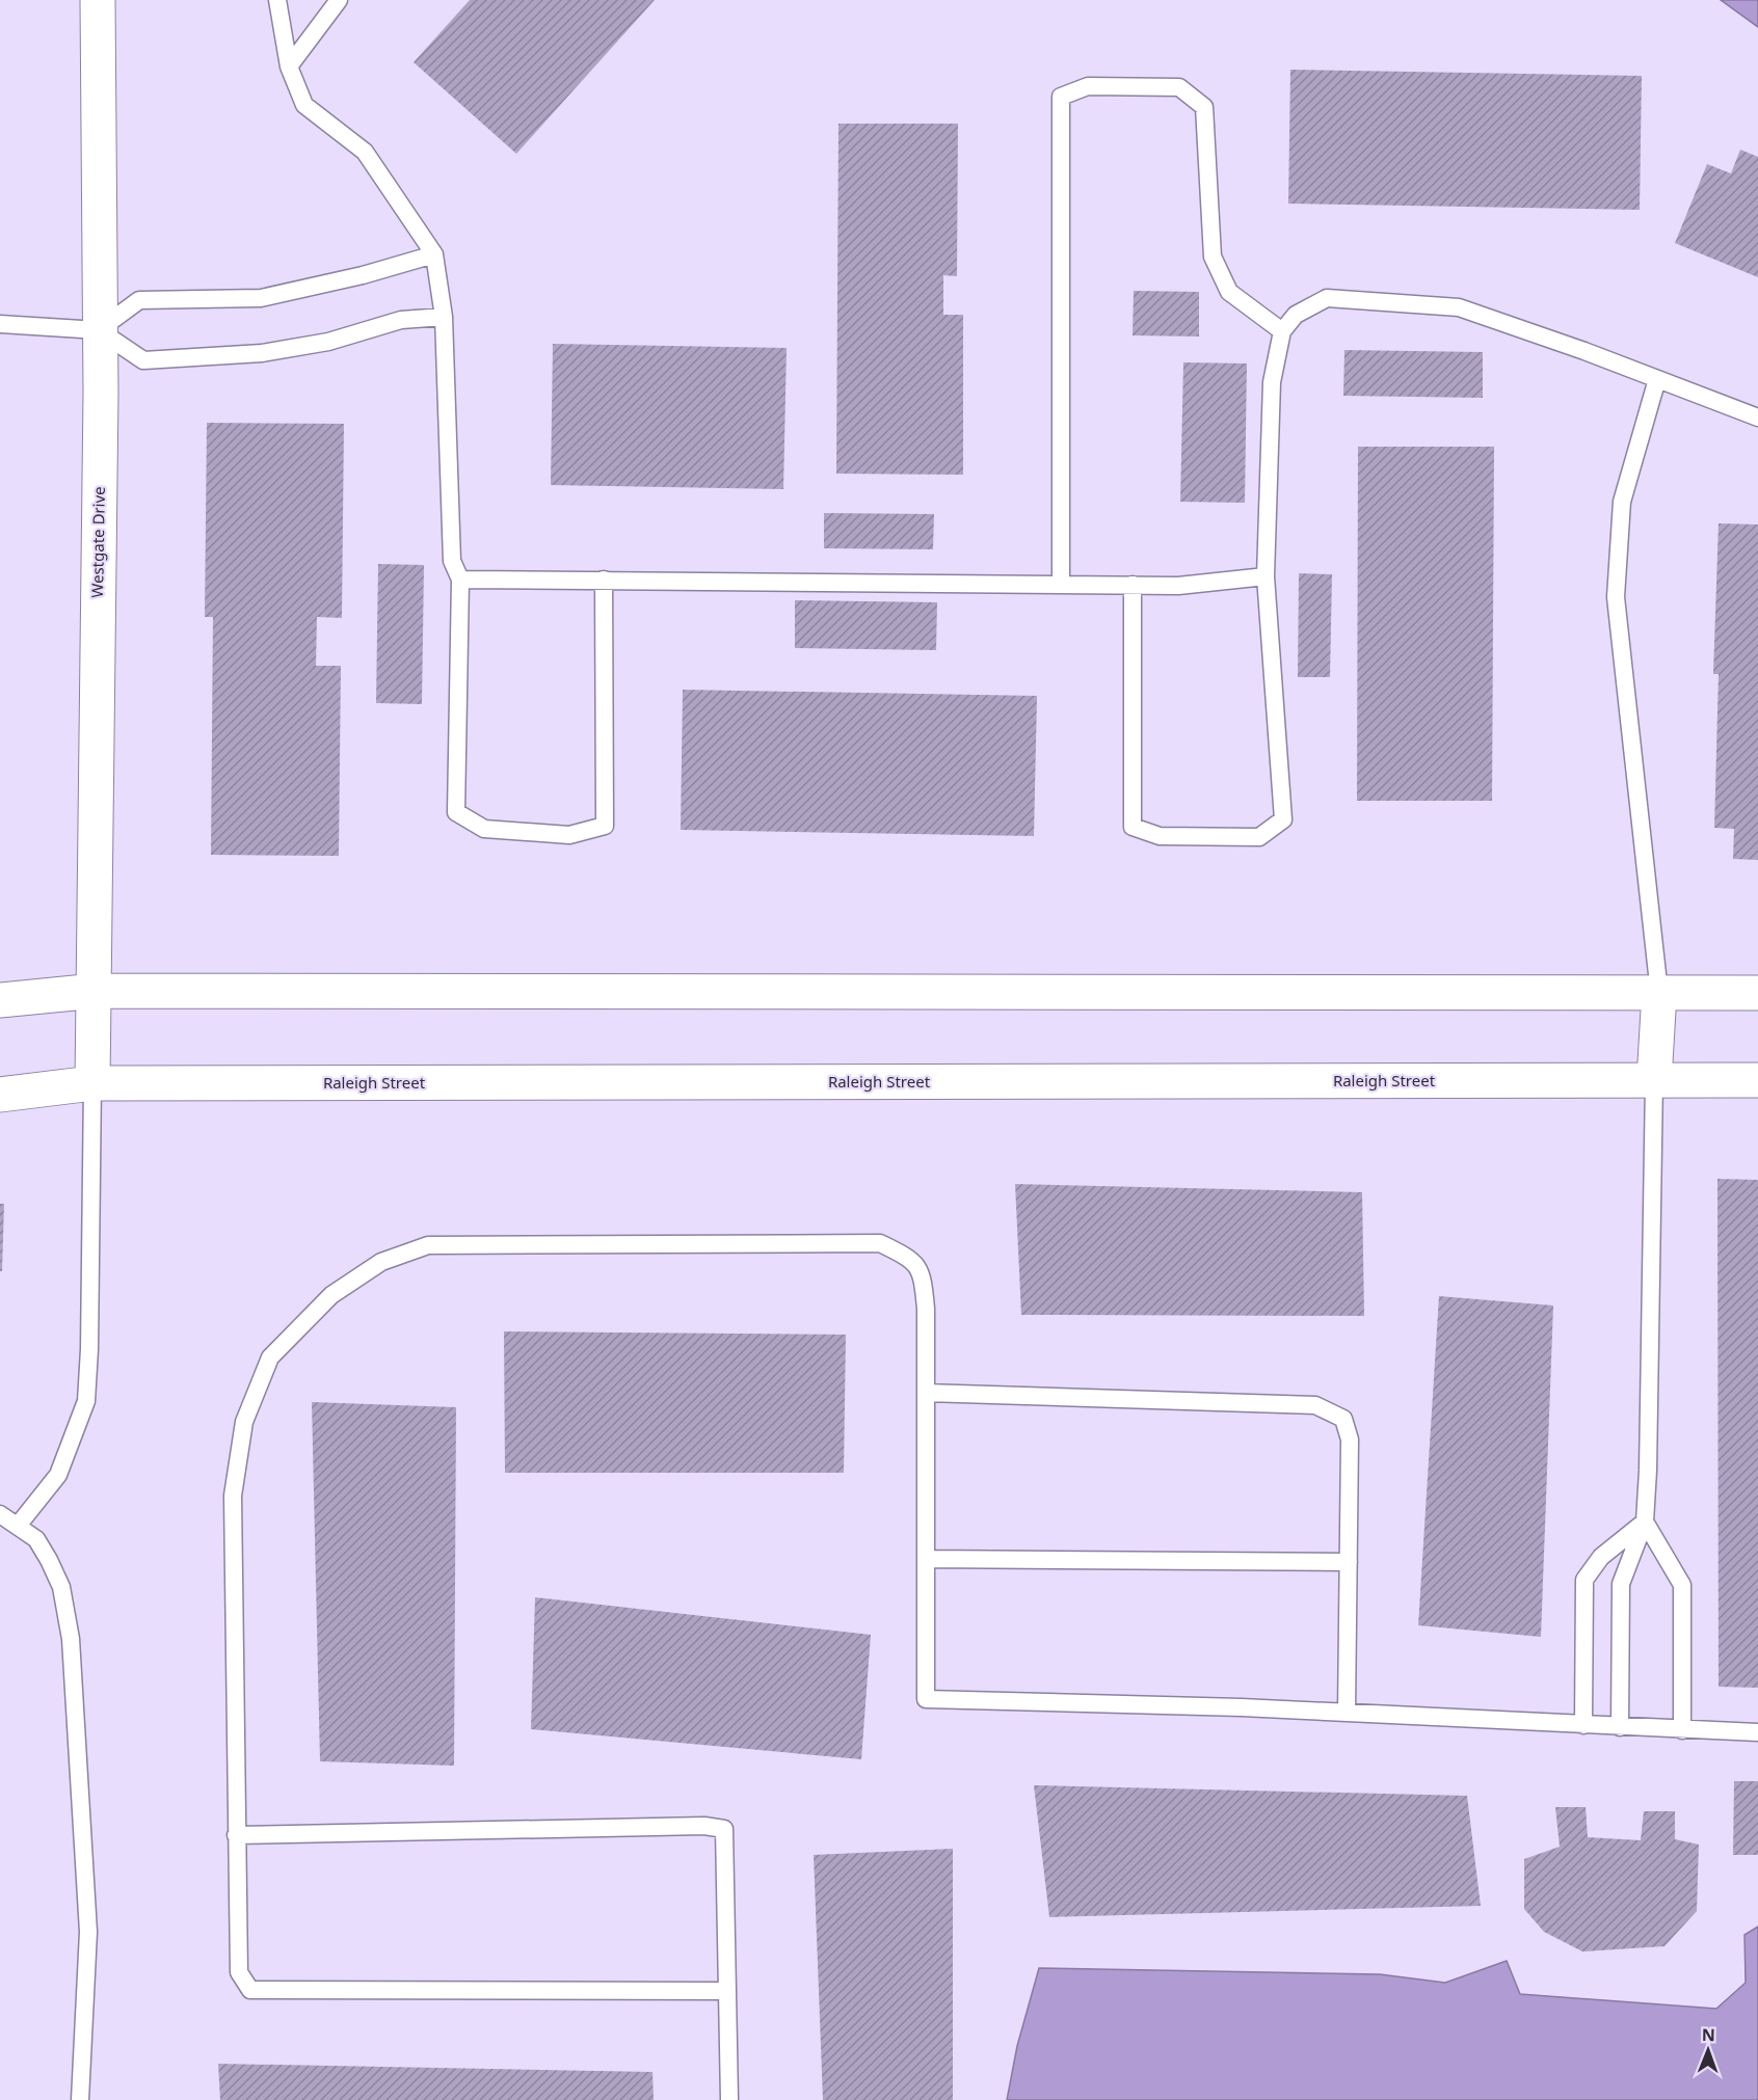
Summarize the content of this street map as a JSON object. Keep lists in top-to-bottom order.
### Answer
{
  "streets": {
    "street": ["Westgate Drive", "Raleigh Street"]
  },
  "crossings": [
    ["Westgate Drive", "Raleigh Street"]
  ],
  "north": "top"
}
